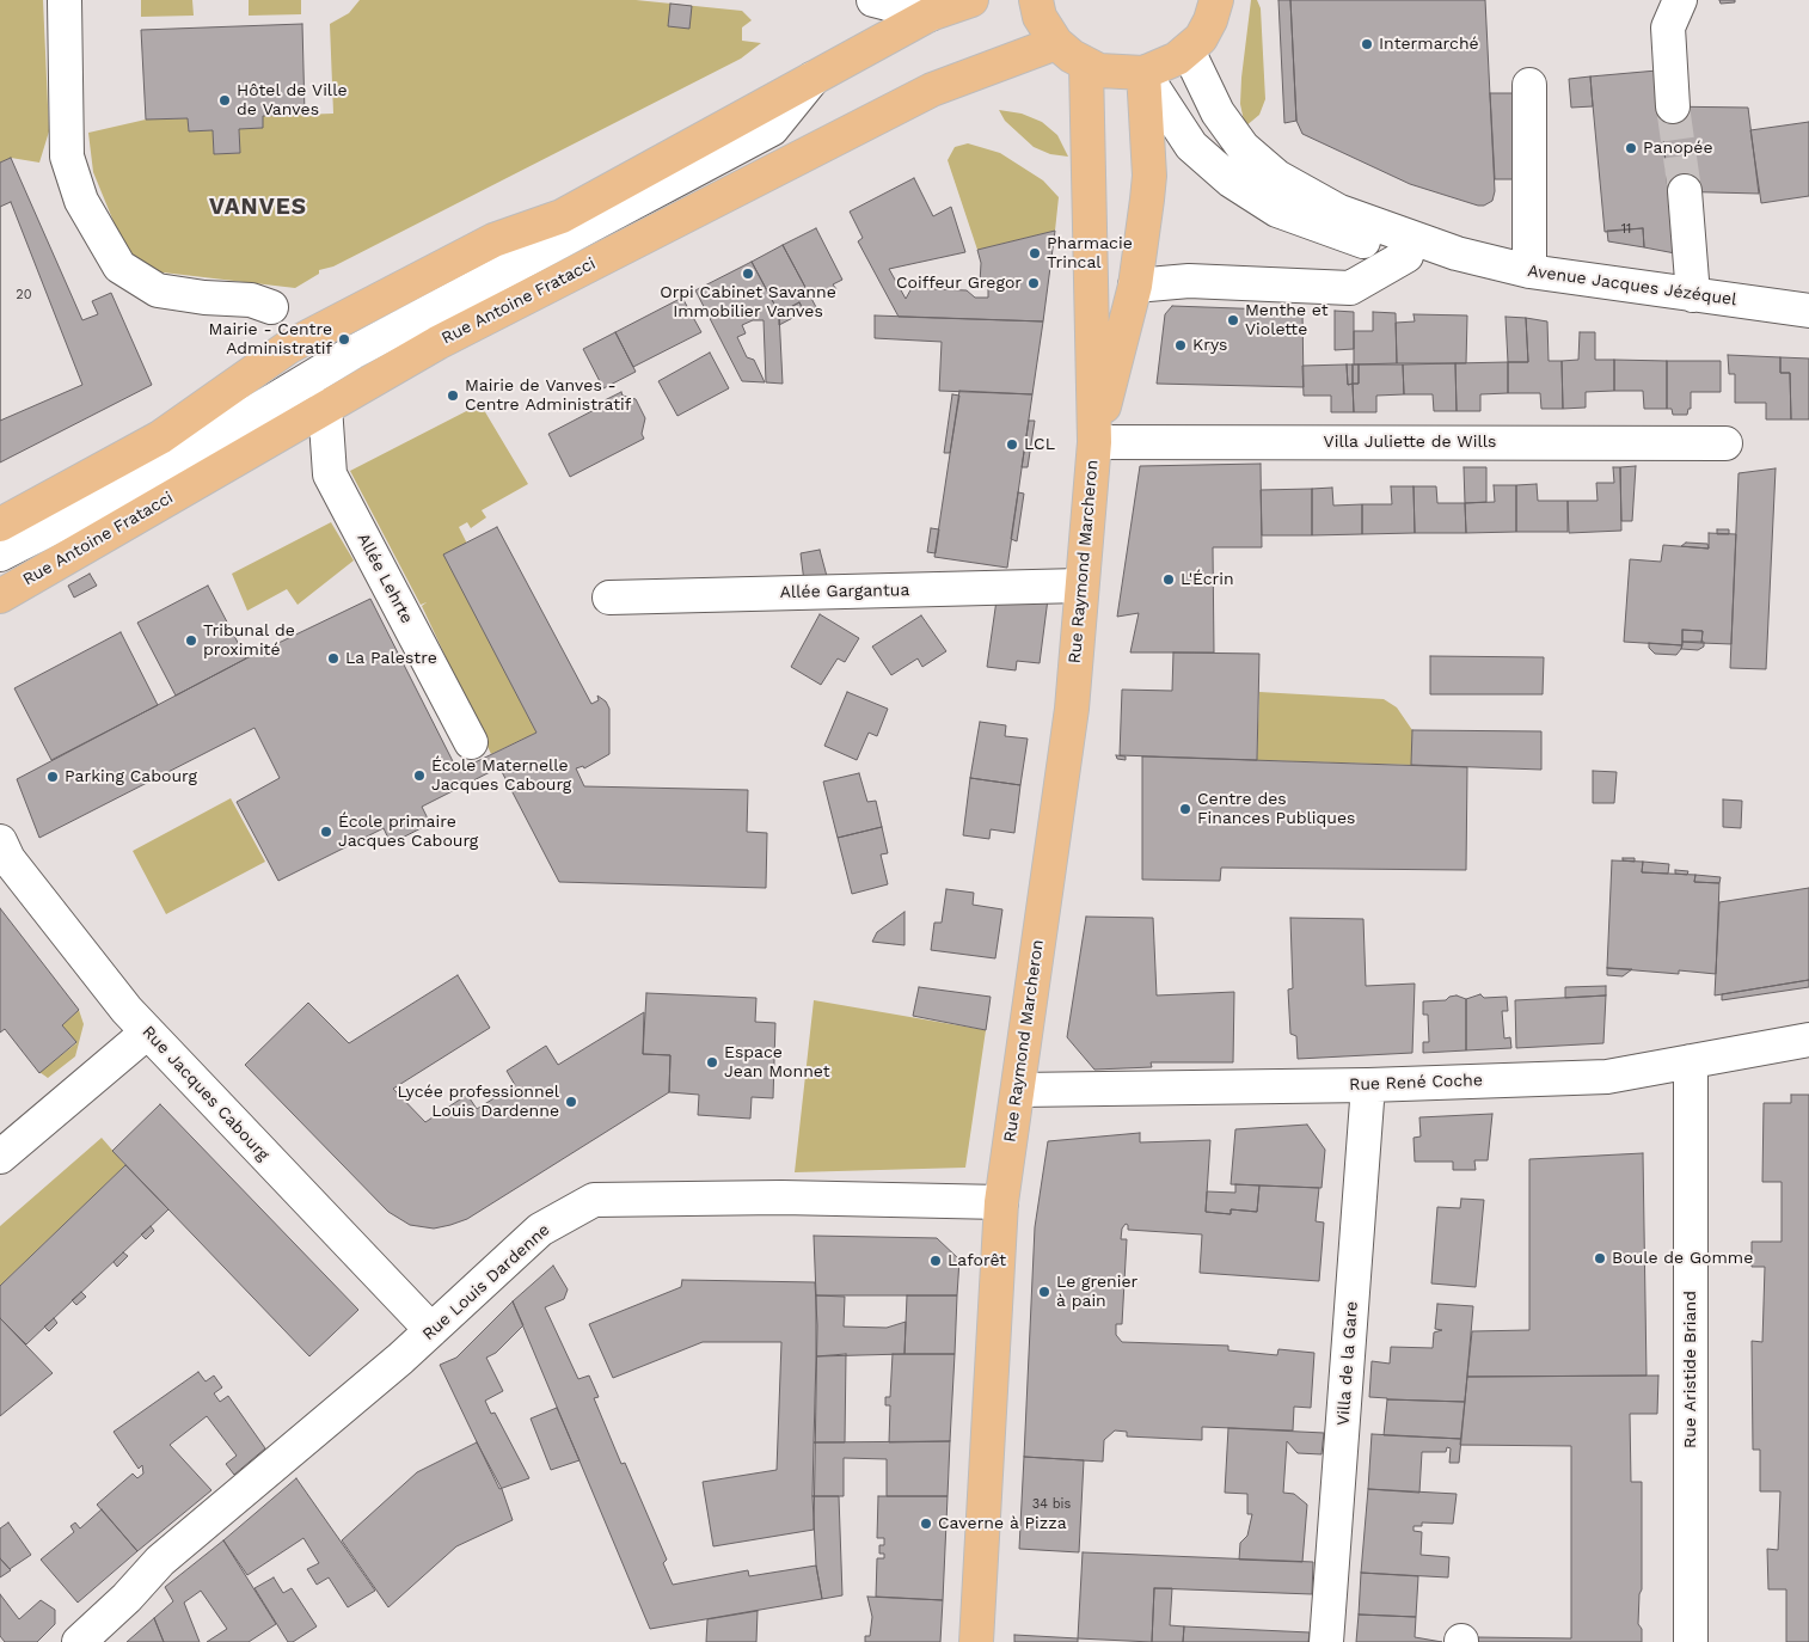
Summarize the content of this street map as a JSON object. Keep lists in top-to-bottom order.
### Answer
{
  "streets": {
    "main road": ["Rue Antoine Fratacci", "Rue Raymond Marcheron"],
    "street": [
      "Avenue Jacques Jézéquel",
      "Villa Juliette de Wills",
      "Allée Lehrte",
      "Allée Gargantua",
      "Rue René Coche",
      "Rue Jacques Cabourg",
      "Rue Louis Dardenne",
      "Villa de la Gare",
      "Rue Aristide Briand"
    ]
  },
  "crossings": [
    ["Avenue Jacques Jézéquel", "Rue Raymond Marcheron"],
    ["Rue Antoine Fratacci", "Allée Lehrte"],
    ["Villa Juliette de Wills", "Rue Raymond Marcheron"],
    ["Rue Raymond Marcheron", "Allée Gargantua"],
    ["Rue Raymond Marcheron", "Rue René Coche"],
    ["Rue Raymond Marcheron", "Rue Louis Dardenne"],
    ["Rue René Coche", "Villa de la Gare"],
    ["Rue René Coche", "Rue Aristide Briand"],
    ["Rue Jacques Cabourg", "Rue Louis Dardenne"]
  ],
  "districts": ["VANVES"],
  "places": [
    "Intermarché",
    "Hôtel de Ville de Vanves",
    "Panopée",
    "Pharmacie Trincal",
    "Orpi Cabinet Savanne Immobilier Vanves",
    "Coiffeur Gregor",
    "Menthe et Violette",
    "Mairie - Centre Administratif",
    "Krys",
    "Mairie de Vanves - Centre Administratif",
    "LCL",
    "L'Écrin",
    "Tribunal de proximité",
    "La Palestre",
    "École Maternelle Jacques Cabourg",
    "Parking Cabourg",
    "Centre des Finances Publiques",
    "École primaire Jacques Cabourg",
    "Espace Jean Monnet",
    "Lycée professionnel Louis Dardenne",
    "Boule de Gomme",
    "Laforêt",
    "Le grenier à pain",
    "Caverne à Pizza"
  ],
  "house_numbers": ["11", "20", "34 bis"]
}
